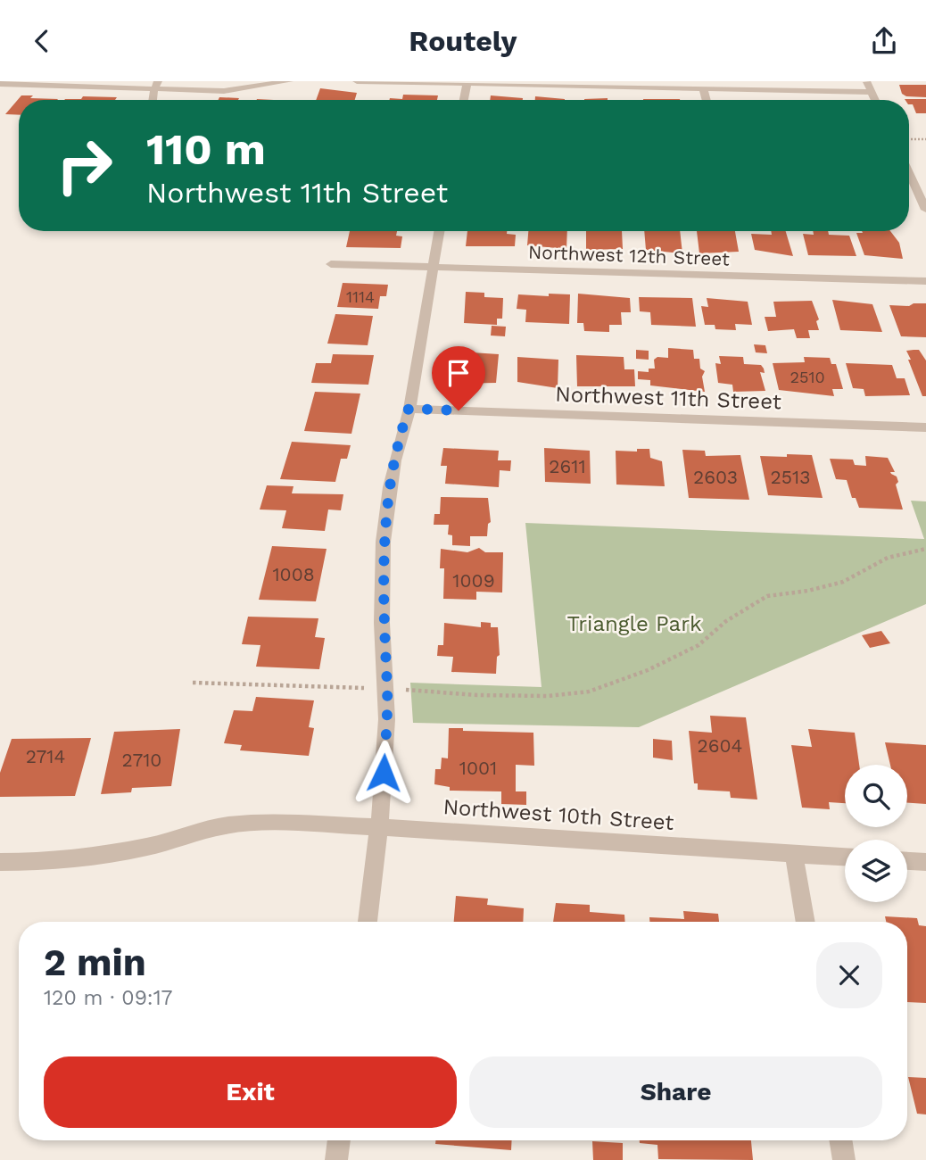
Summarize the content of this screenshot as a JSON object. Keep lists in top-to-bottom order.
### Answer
{
  "streets": {
    "street": ["Northwest 12th Street", "Northwest 11th Street", "Northwest 10th Street"]
  },
  "parks": ["Triangle Park"],
  "house_numbers": [
    "1114",
    "2510",
    "2611",
    "2603",
    "2513",
    "1008",
    "1009",
    "2604",
    "2714",
    "2710",
    "1001"
  ],
  "page": {
    "header": "Routely",
    "turn": ["110 m", "Northwest 11th Street"],
    "heading": ["2 min", "120 m · 09:17"],
    "buttons": ["Exit", "Share"]
  }
}
